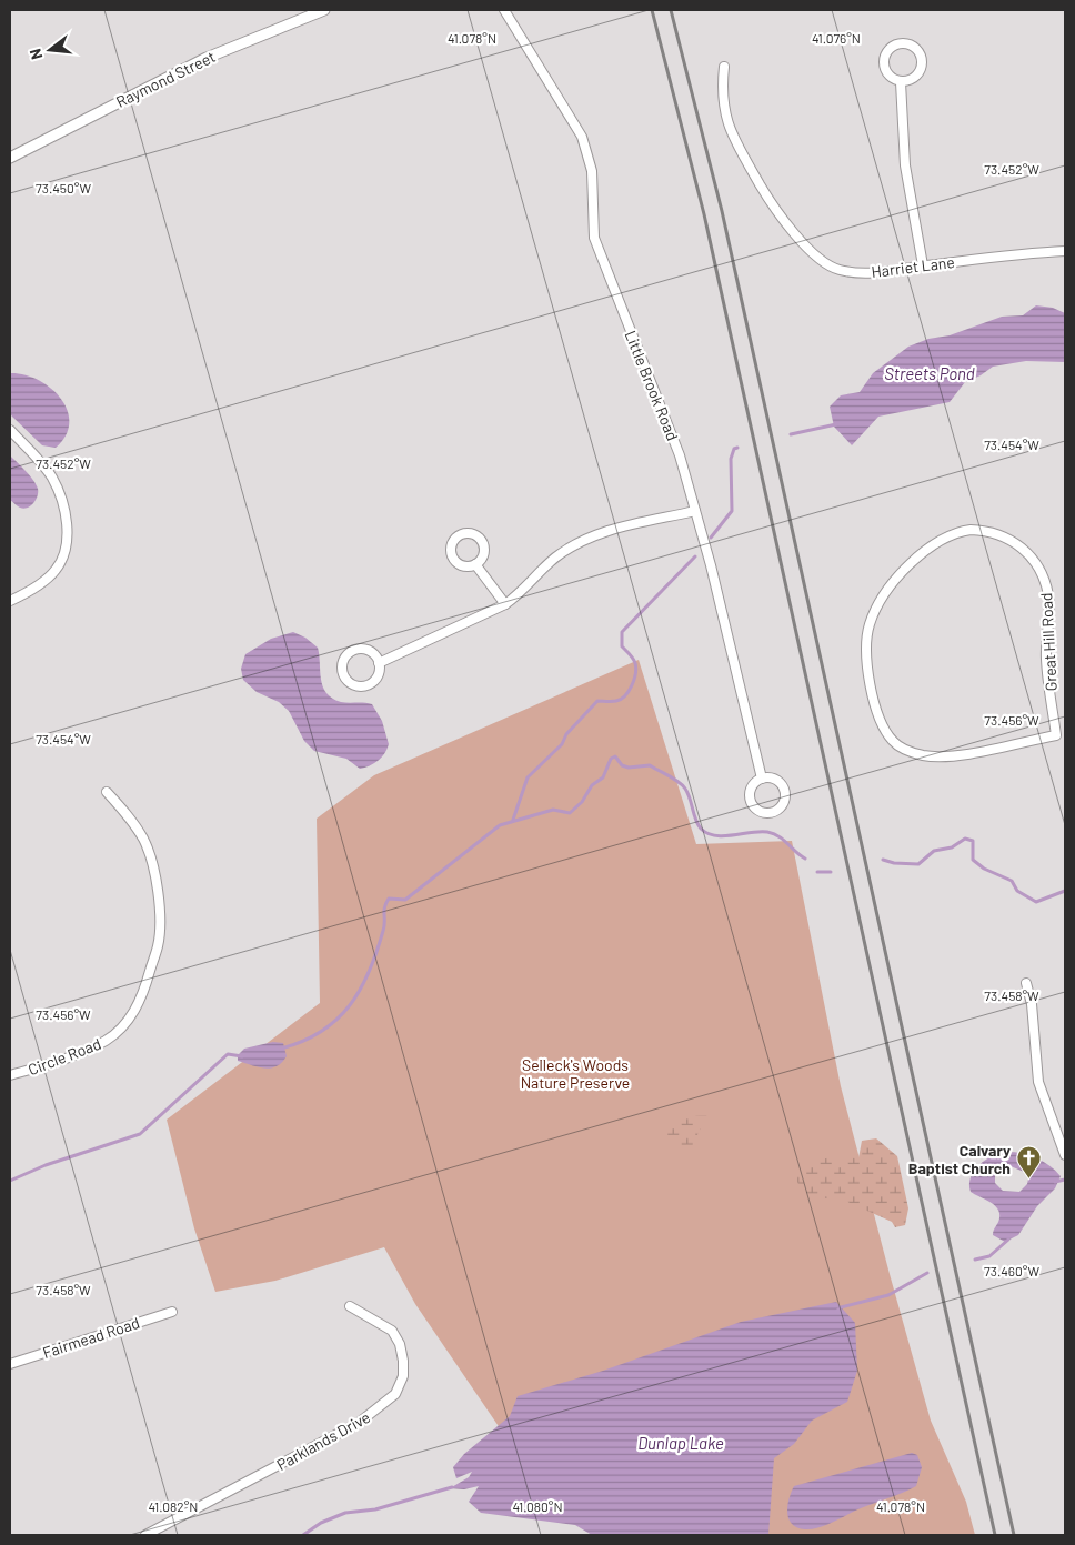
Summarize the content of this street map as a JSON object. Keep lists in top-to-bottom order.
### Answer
{
  "streets": {
    "street": [
      "Raymond Street",
      "Harriet Lane",
      "Little Brook Road",
      "Great Hill Road",
      "Circle Road",
      "Fairmead Road",
      "Parklands Drive"
    ]
  },
  "water": ["Streets Pond", "Dunlap Lake"],
  "parks": ["Selleck's Woods Nature Preserve"],
  "places": {
    "church": ["Calvary Baptist Church"]
  },
  "north": "left",
  "coordinates": [
    "41.078°N",
    "41.076°N",
    "73.452°W",
    "73.450°W",
    "73.454°W",
    "73.456°W",
    "73.458°W",
    "73.460°W",
    "41.082°N",
    "41.080°N"
  ]
}
